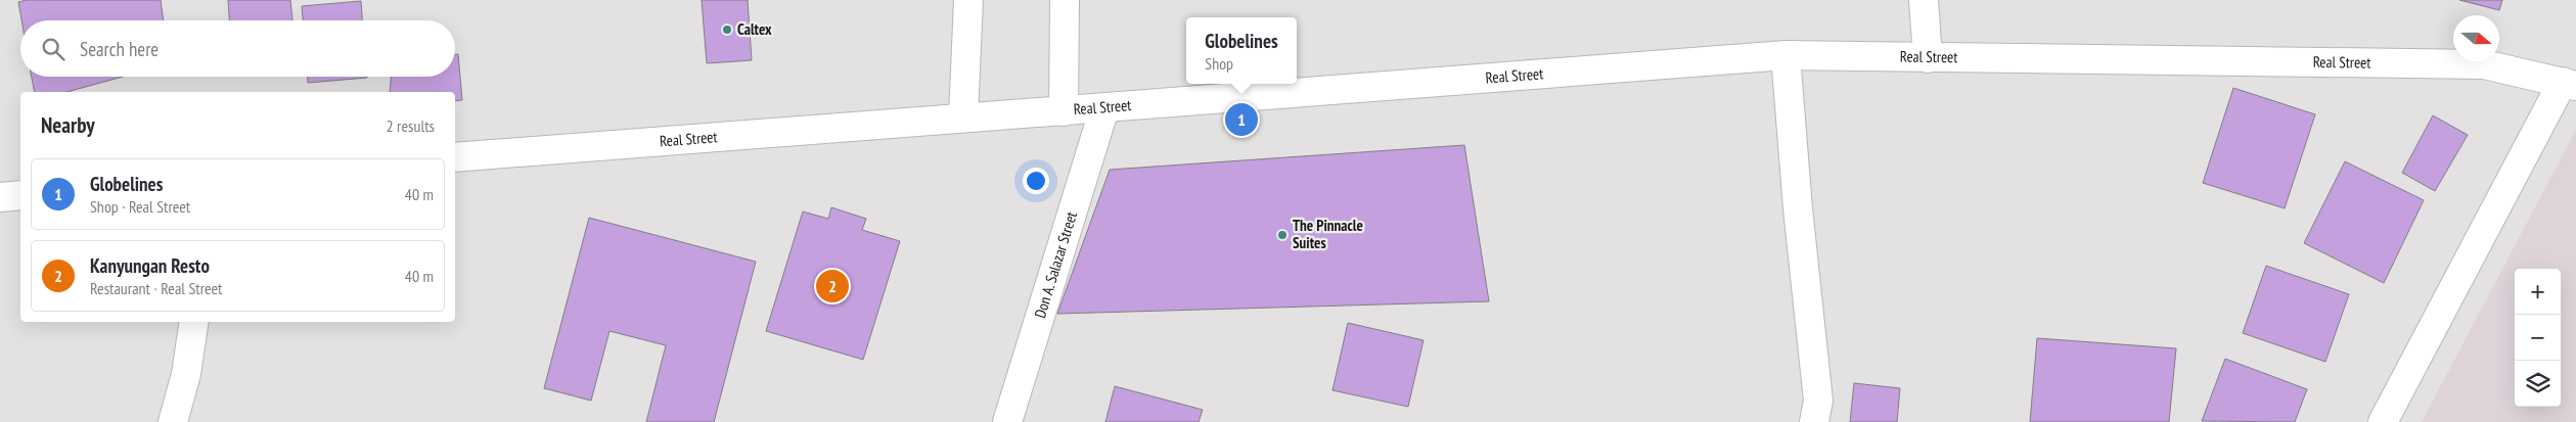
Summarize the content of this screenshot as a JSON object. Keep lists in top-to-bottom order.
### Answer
{
  "streets": {
    "main road": ["Real Street", "Don A. Salazar Street"]
  },
  "crossings": [
    ["Real Street", "Don A. Salazar Street"]
  ],
  "places": ["Caltex", "The Pinnacle Suites"],
  "north": "right",
  "page": {
    "popup": ["Globelines", "Shop"],
    "search": "Search here",
    "heading": ["Nearby", "2 results"],
    "pins": ["1", "2"],
    "list": [
      {
        "mark": "1",
        "name": "Globelines",
        "note": "Shop · Real Street",
        "value": "40 m"
      },
      {
        "mark": "2",
        "name": "Kanyungan Resto",
        "note": "Restaurant · Real Street",
        "value": "40 m"
      }
    ],
    "map_buttons": ["+", "−"]
  }
}
